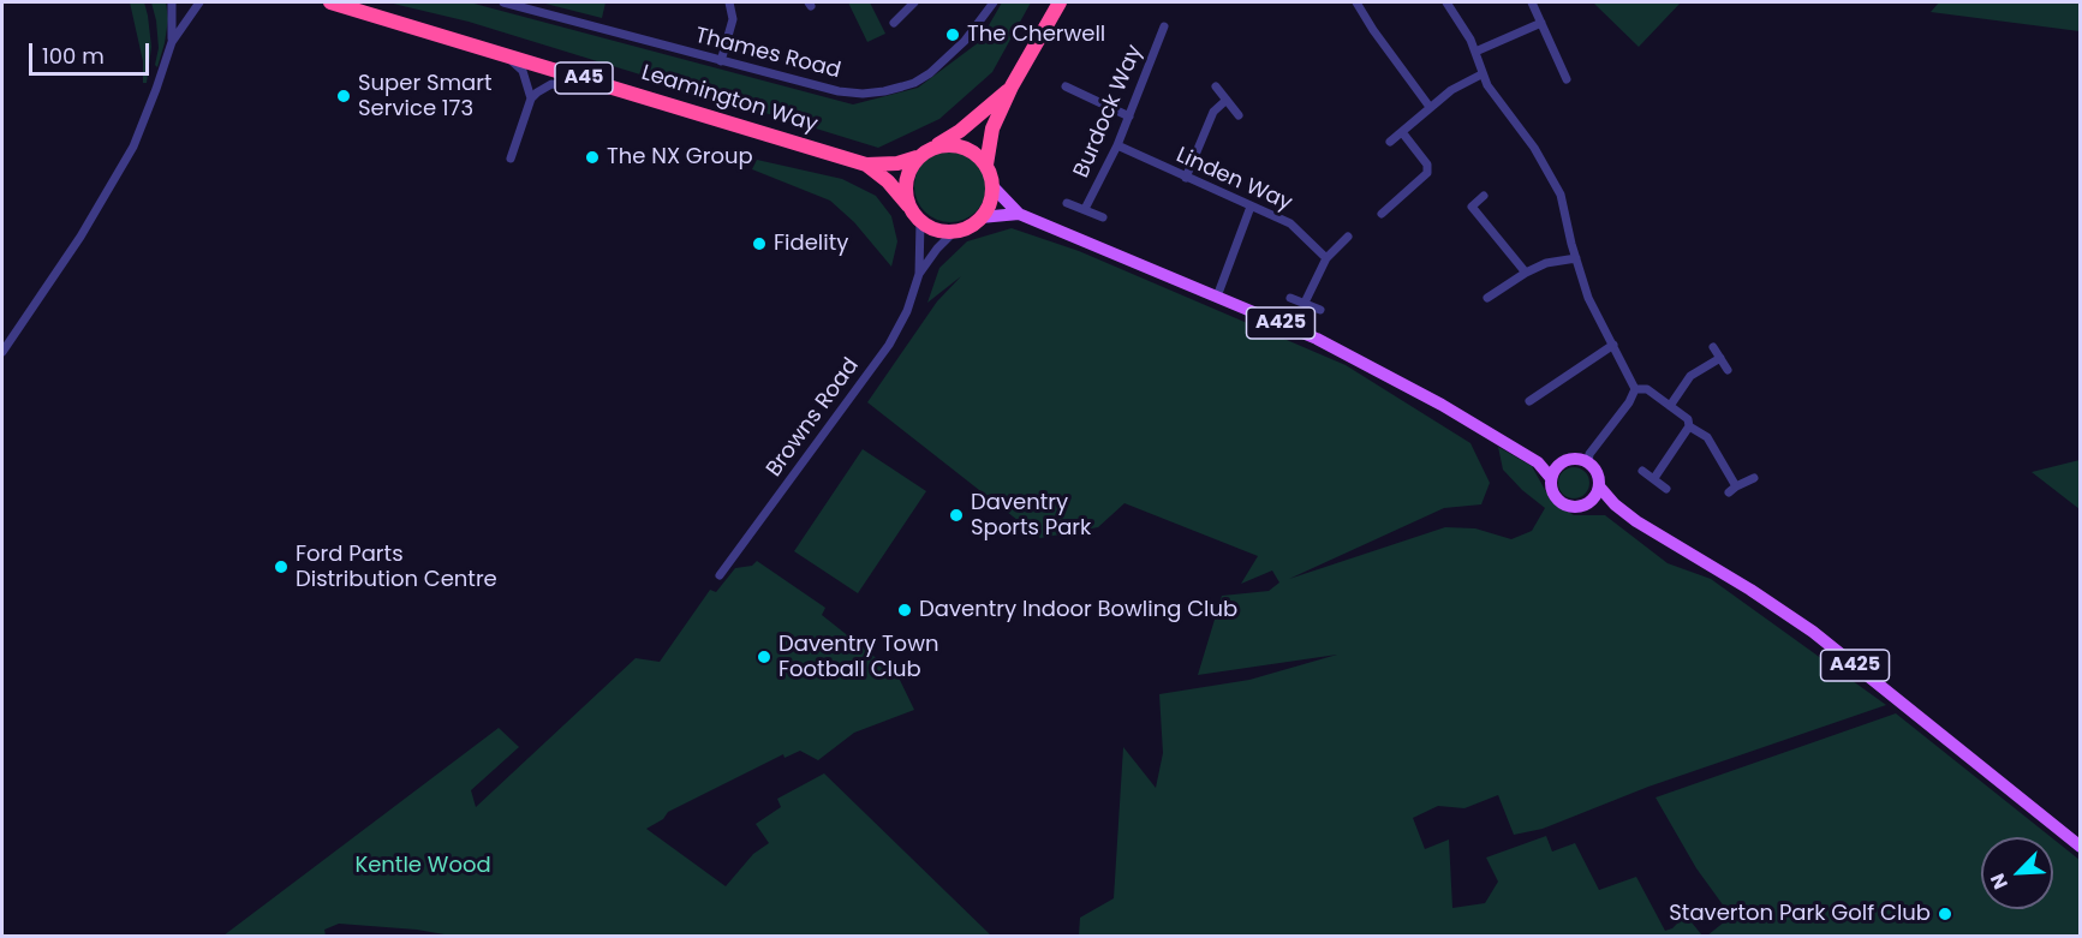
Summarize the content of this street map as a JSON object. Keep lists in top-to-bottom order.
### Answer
{
  "streets": {
    "highway": ["A45", "Leamington Way"],
    "main road": ["A425"],
    "street": [
      "Thames Road",
      "Burdock Way",
      "Linden Way",
      "Browns Road"
    ]
  },
  "crossings": [
    ["Leamington Way", "Browns Road"],
    ["Burdock Way", "Linden Way"]
  ],
  "parks": ["Kentle Wood"],
  "places": [
    "The Cherwell",
    "Super Smart Service 173",
    "The NX Group",
    "Fidelity",
    "Daventry Sports Park",
    "Ford Parts Distribution Centre",
    "Daventry Indoor Bowling Club",
    "Daventry Town Football Club",
    "Staverton Park Golf Club"
  ],
  "scale_bar": "100 m",
  "north": "bottom left"
}
